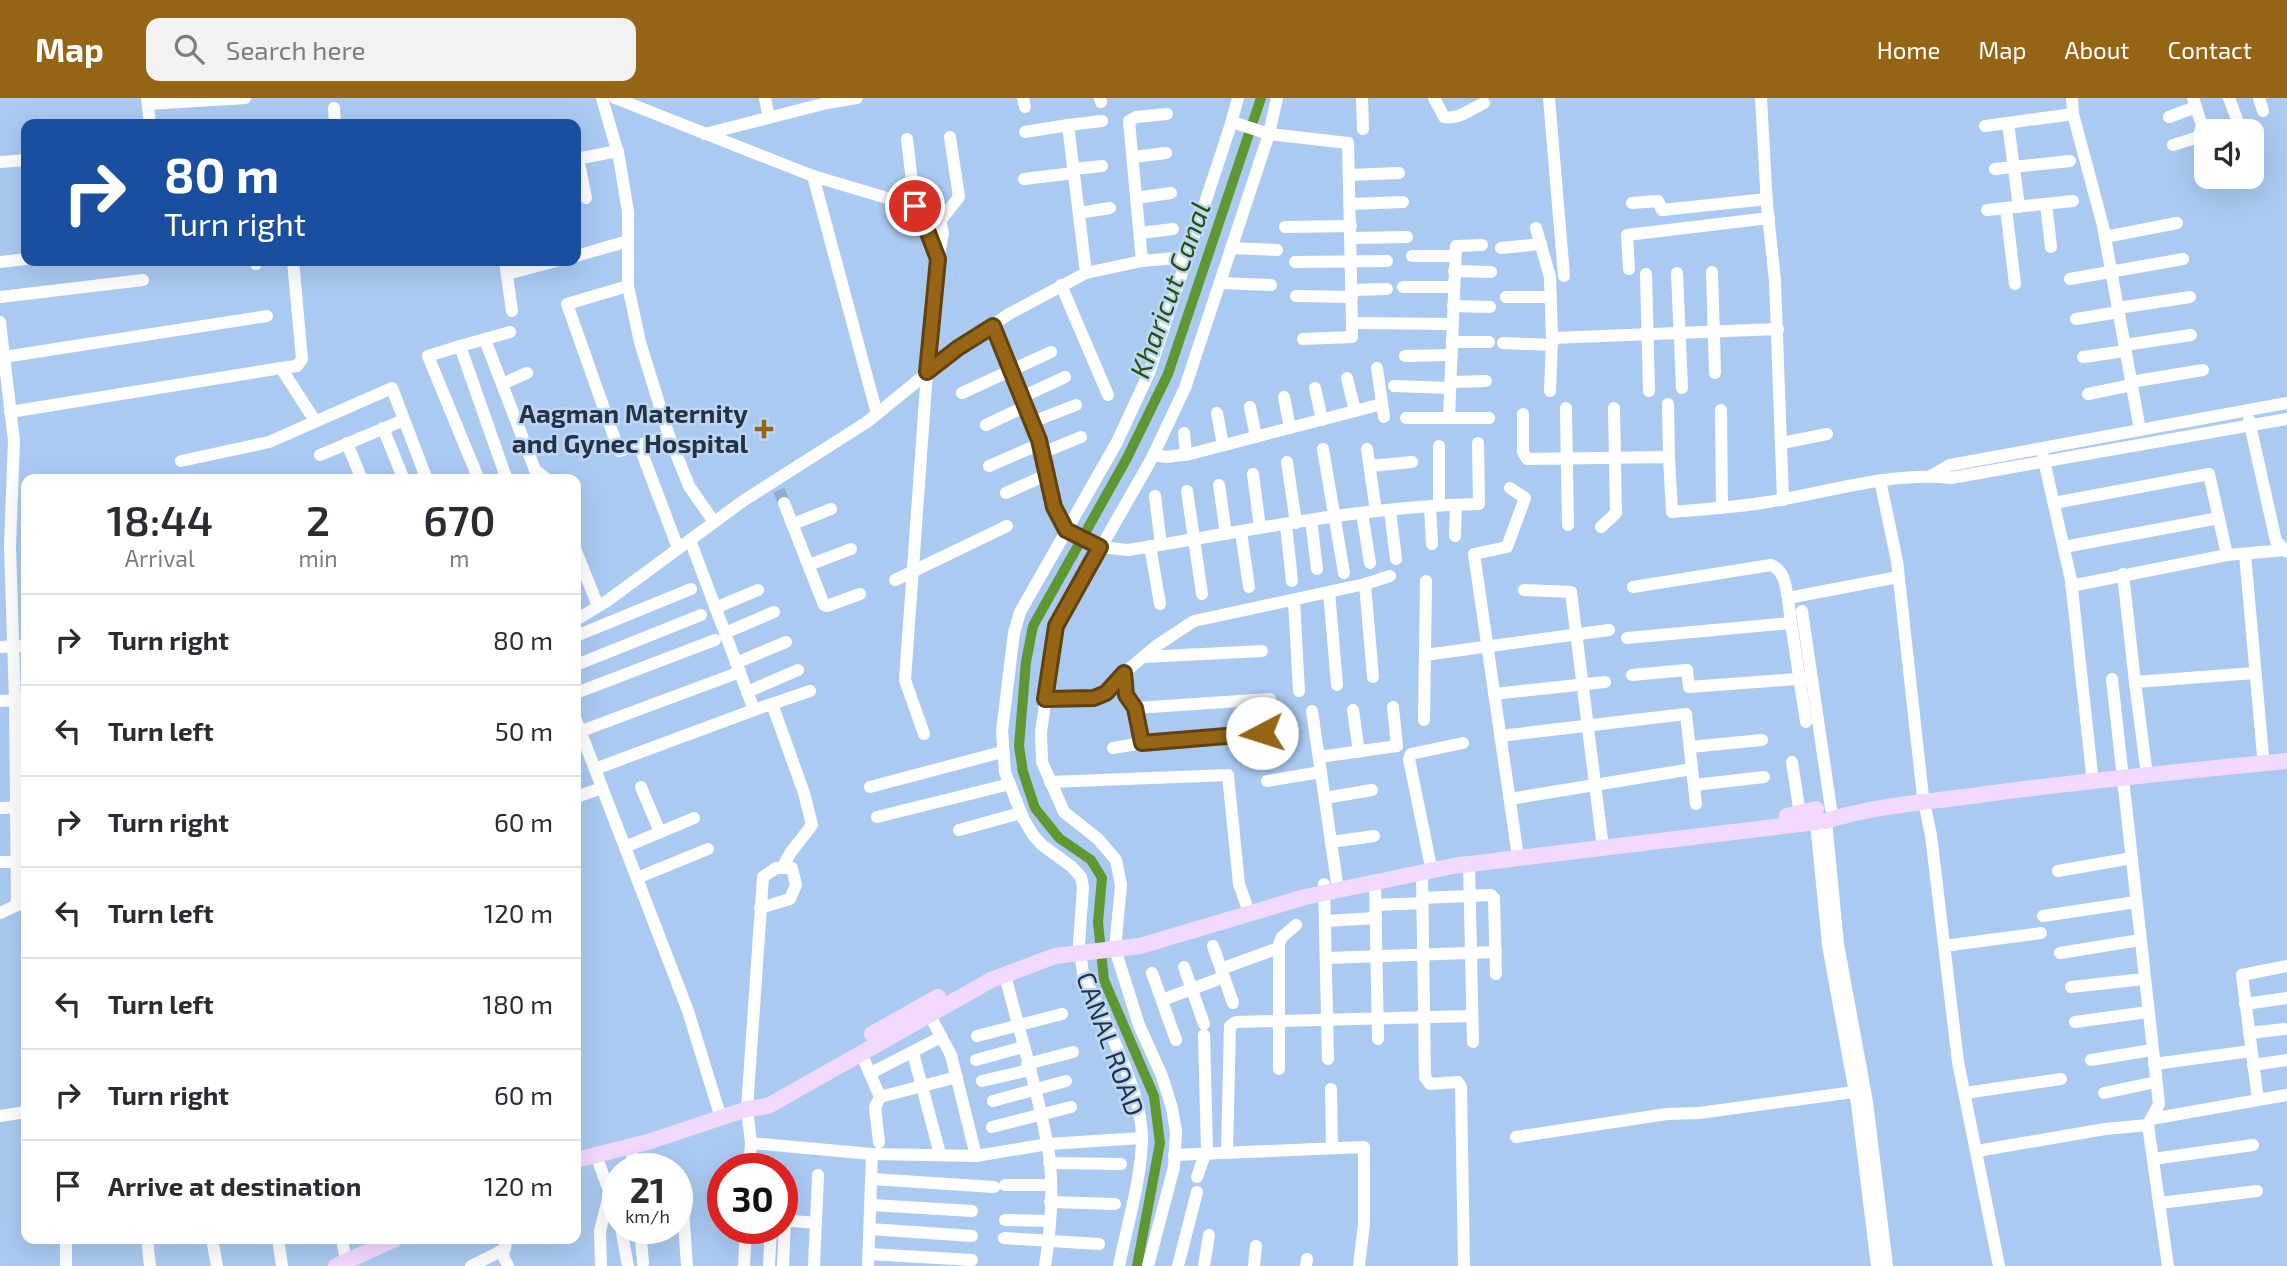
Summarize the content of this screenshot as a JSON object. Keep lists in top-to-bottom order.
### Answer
{
  "streets": {
    "street": ["CANAL ROAD"]
  },
  "water": ["Kharicut Canal"],
  "places": {
    "health": ["Aagman Maternity and Gynec Hospital"]
  },
  "page": {
    "header": "Map",
    "search": "Search here",
    "nav": [
      "Home",
      "Map",
      "About",
      "Contact"
    ],
    "turn": ["80 m", "Turn right"],
    "eta": [
      "18:44",
      "Arrival",
      "2",
      "min",
      "670",
      "m"
    ],
    "list": [
      {
        "name": "Turn right",
        "value": "80 m"
      },
      {
        "name": "Turn left",
        "value": "50 m"
      },
      {
        "name": "Turn right",
        "value": "60 m"
      },
      {
        "name": "Turn left",
        "value": "120 m"
      },
      {
        "name": "Turn left",
        "value": "180 m"
      },
      {
        "name": "Turn right",
        "value": "60 m"
      },
      {
        "name": "Arrive at destination",
        "value": "120 m"
      }
    ],
    "speed": "21 km/h",
    "limit": "30"
  }
}
